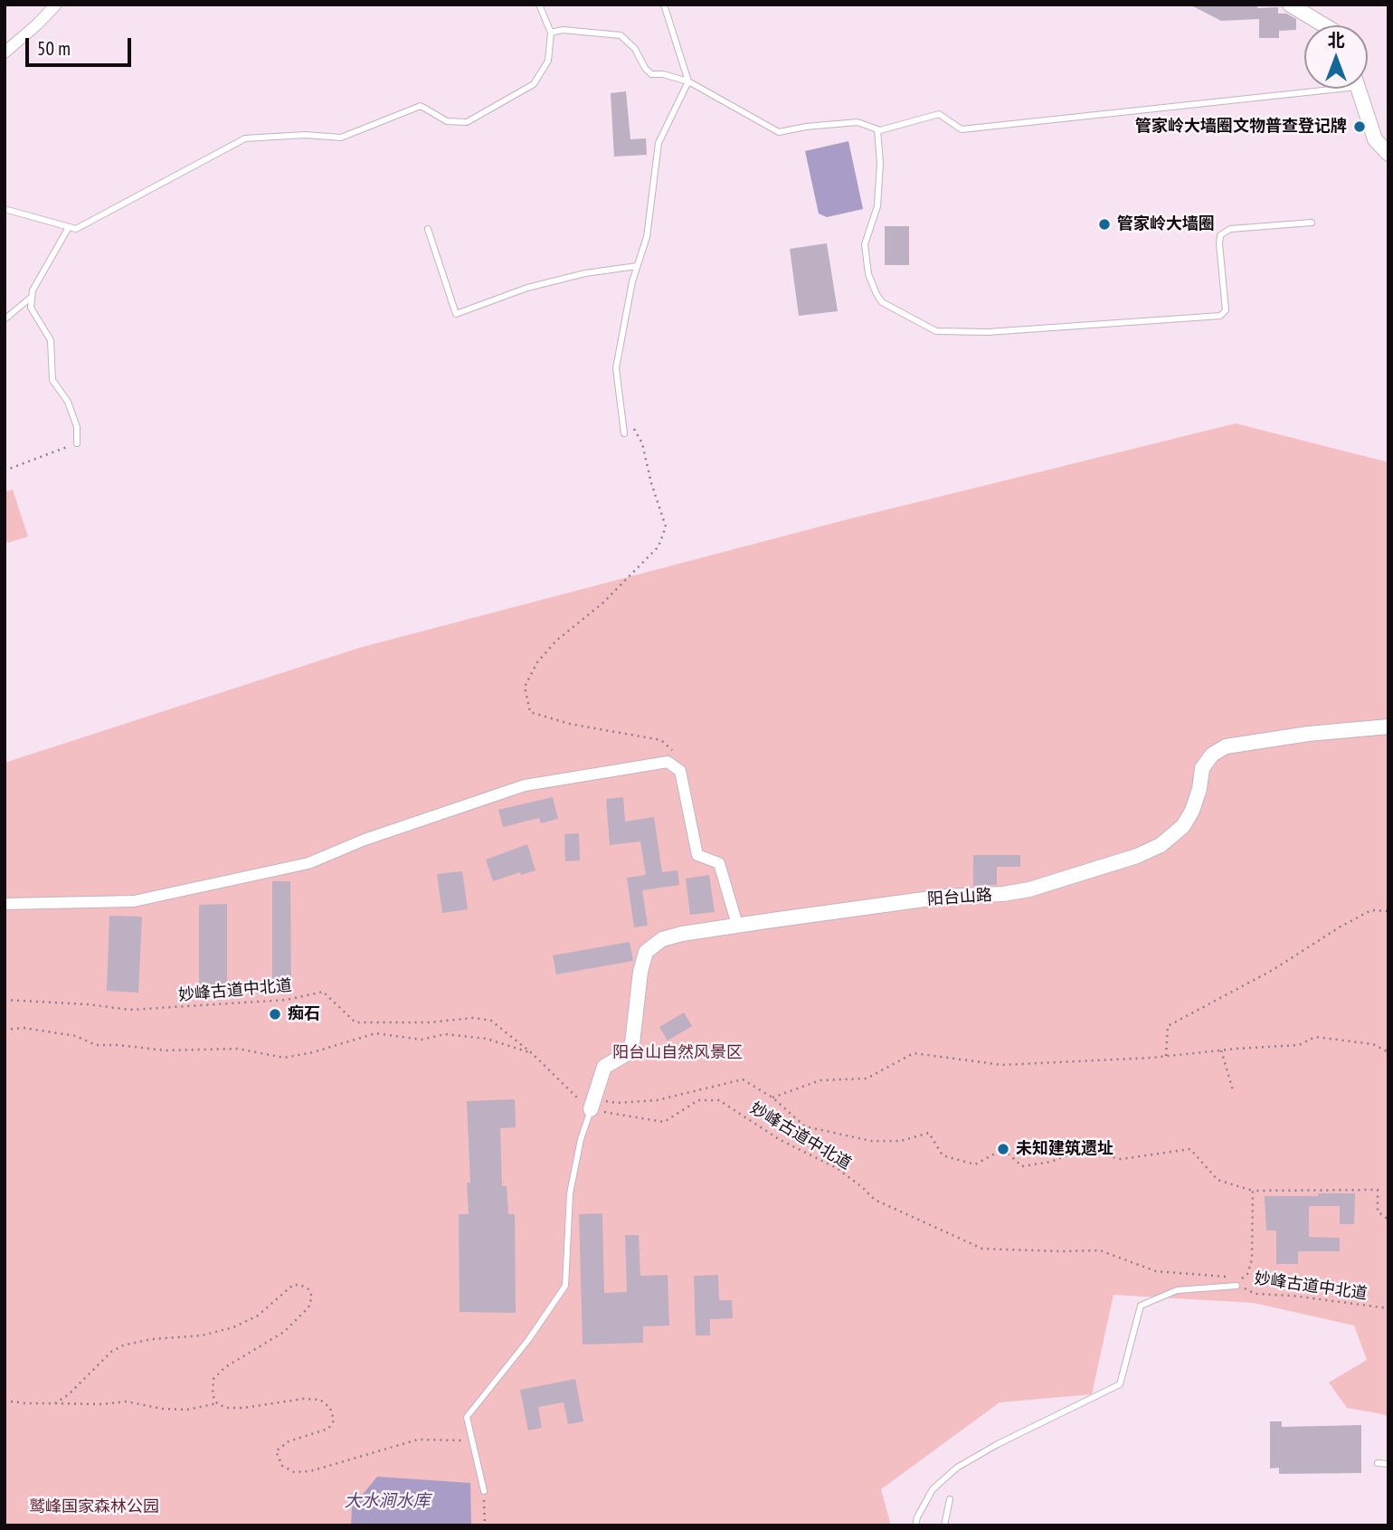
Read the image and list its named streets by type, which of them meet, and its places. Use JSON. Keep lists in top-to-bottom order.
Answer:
{
  "streets": {
    "street": ["阳台山路"],
    "path": ["妙峰古道中北道"]
  },
  "crossings": [
    ["阳台山路", "妙峰古道中北道"]
  ],
  "water": ["大水涧水库"],
  "parks": ["阳台山自然风景区", "鹫峰国家森林公园"],
  "places": [
    "管家岭大墙圈文物普查登记牌",
    "管家岭大墙圈",
    "痴石",
    "未知建筑遗址"
  ],
  "scale_bar": "50 m",
  "north": "top"
}
